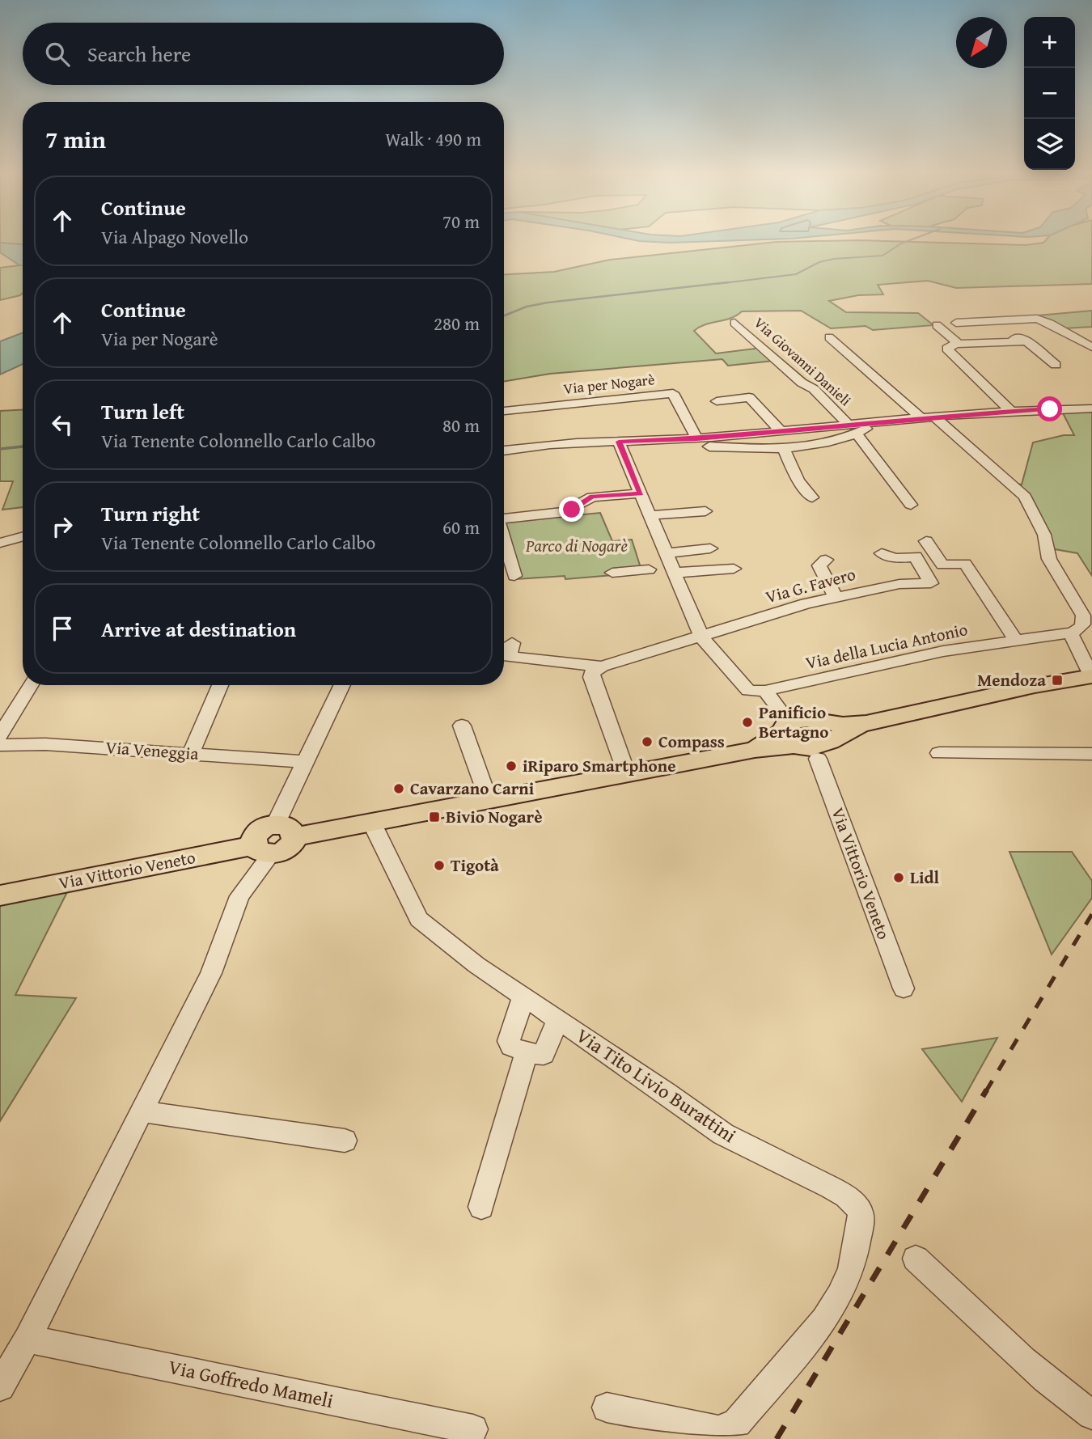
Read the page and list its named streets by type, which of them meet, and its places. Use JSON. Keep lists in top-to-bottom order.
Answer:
{
  "streets": {
    "main road": ["Via Vittorio Veneto"],
    "street": [
      "Via Giovanni Danieli",
      "Via per Nogarè",
      "Via G. Favero",
      "Via della Lucia Antonio",
      "Via Veneggia",
      "Via Tito Livio Burattini",
      "Via Goffredo Mameli"
    ]
  },
  "crossings": [
    ["Via Vittorio Veneto", "Via Tito Livio Burattini"]
  ],
  "parks": ["Parco di Nogarè"],
  "places": {
    "transit": ["Mendoza", "Bivio Nogarè"],
    "other": [
      "Panificio Bertagno",
      "Compass",
      "iRiparo Smartphone",
      "Cavarzano Carni",
      "Tigotà",
      "Lidl"
    ]
  },
  "north": "bottom left",
  "page": {
    "map_buttons": ["+", "−"],
    "search": "Search here",
    "heading": ["7 min", "Walk · 490 m"],
    "list": [
      ["Continue", "Via Alpago Novello", "70 m"],
      ["Continue", "Via per Nogarè", "280 m"],
      ["Turn left", "Via Tenente Colonnello Carlo Calbo", "80 m"],
      ["Turn right", "Via Tenente Colonnello Carlo Calbo", "60 m"],
      "Arrive at destination"
    ]
  }
}
